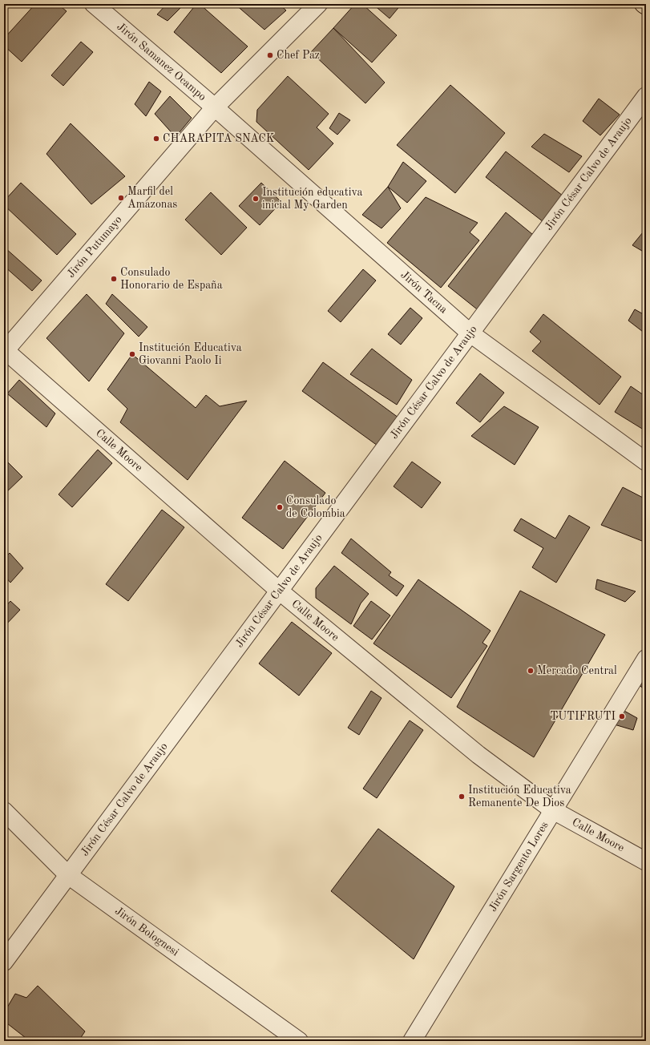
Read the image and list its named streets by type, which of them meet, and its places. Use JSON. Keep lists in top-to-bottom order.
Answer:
{
  "streets": {
    "street": [
      "Jirón Samanez Ocampo",
      "Jirón César Calvo de Araujo",
      "Jirón Putumayo",
      "Jirón Tacna",
      "Calle Moore",
      "Jirón Sargento Lores",
      "Jirón Bolognesi"
    ]
  },
  "crossings": [
    ["Jirón Samanez Ocampo", "Jirón Putumayo"],
    ["Jirón Samanez Ocampo", "Jirón Tacna"],
    ["Jirón César Calvo de Araujo", "Jirón Tacna"],
    ["Jirón César Calvo de Araujo", "Calle Moore"],
    ["Jirón César Calvo de Araujo", "Jirón Bolognesi"],
    ["Jirón Putumayo", "Jirón Tacna"],
    ["Jirón Putumayo", "Calle Moore"],
    ["Calle Moore", "Jirón Sargento Lores"]
  ],
  "places": [
    "Chef Paz",
    "CHARAPITA SNACK",
    "Marfil del Amazonas",
    "Institución educativa inicial My Garden",
    "Consulado Honorario de España",
    "Institución Educativa Giovanni Paolo Ii",
    "Consulado de Colombia",
    "Mercado Central",
    "TUTIFRUTI",
    "Institución Educativa Remanente De Dios"
  ]
}
